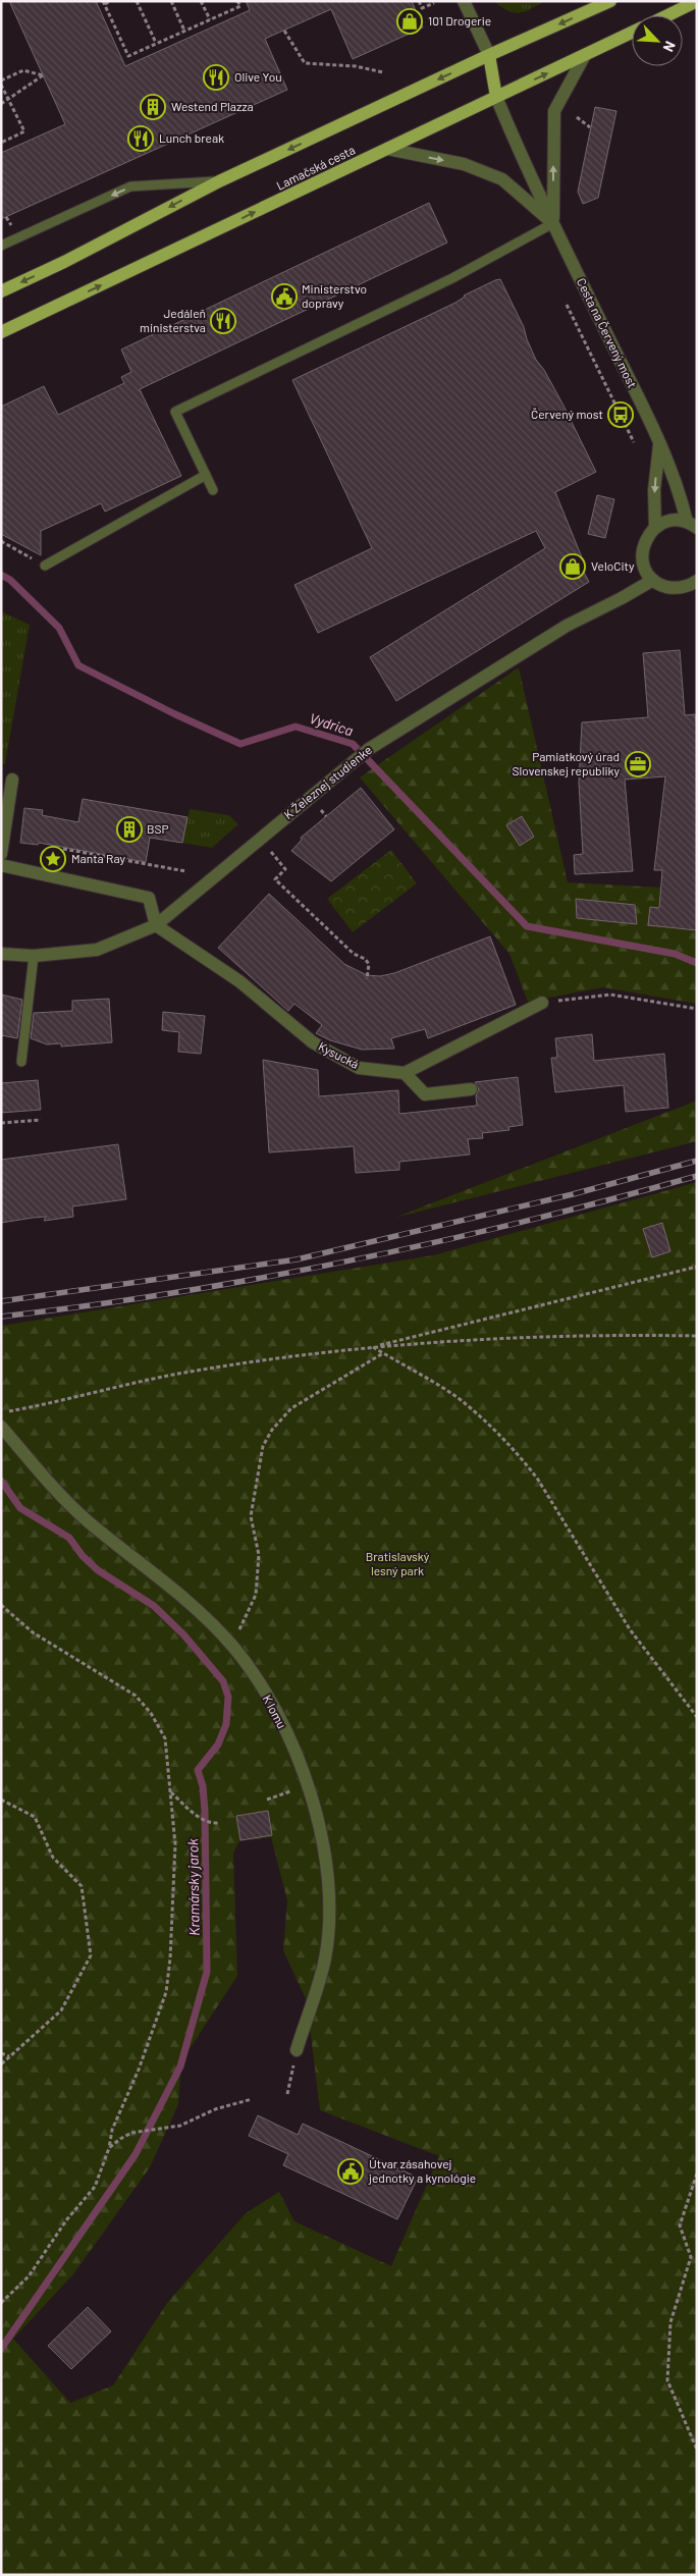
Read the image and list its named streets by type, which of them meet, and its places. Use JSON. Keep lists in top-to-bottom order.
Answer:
{
  "streets": {
    "main road": ["Lamačská cesta"],
    "street": [
      "Cesta na Červený most",
      "K Železnej studienke",
      "Kysucká",
      "K lomu"
    ]
  },
  "crossings": [
    ["Lamačská cesta", "Cesta na Červený most"],
    ["K Železnej studienke", "Kysucká"]
  ],
  "water": ["Vydrica", "Kramársky jarok"],
  "parks": ["Bratislavský lesný park"],
  "places": {
    "shop": ["101 Drogerie", "VeloCity"],
    "restaurant": ["Olive You", "Lunch break", "Jedáleň ministerstva"],
    "building": ["Westend Plazza", "BSP"],
    "public building": ["Ministerstvo dopravy", "Útvar zásahovej jednotky a kynológie"],
    "bus stop": ["Červený most"],
    "office": ["Pamiatkový úrad Slovenskej republiky"],
    "place": ["Manta Ray"]
  },
  "north": "bottom right"
}
